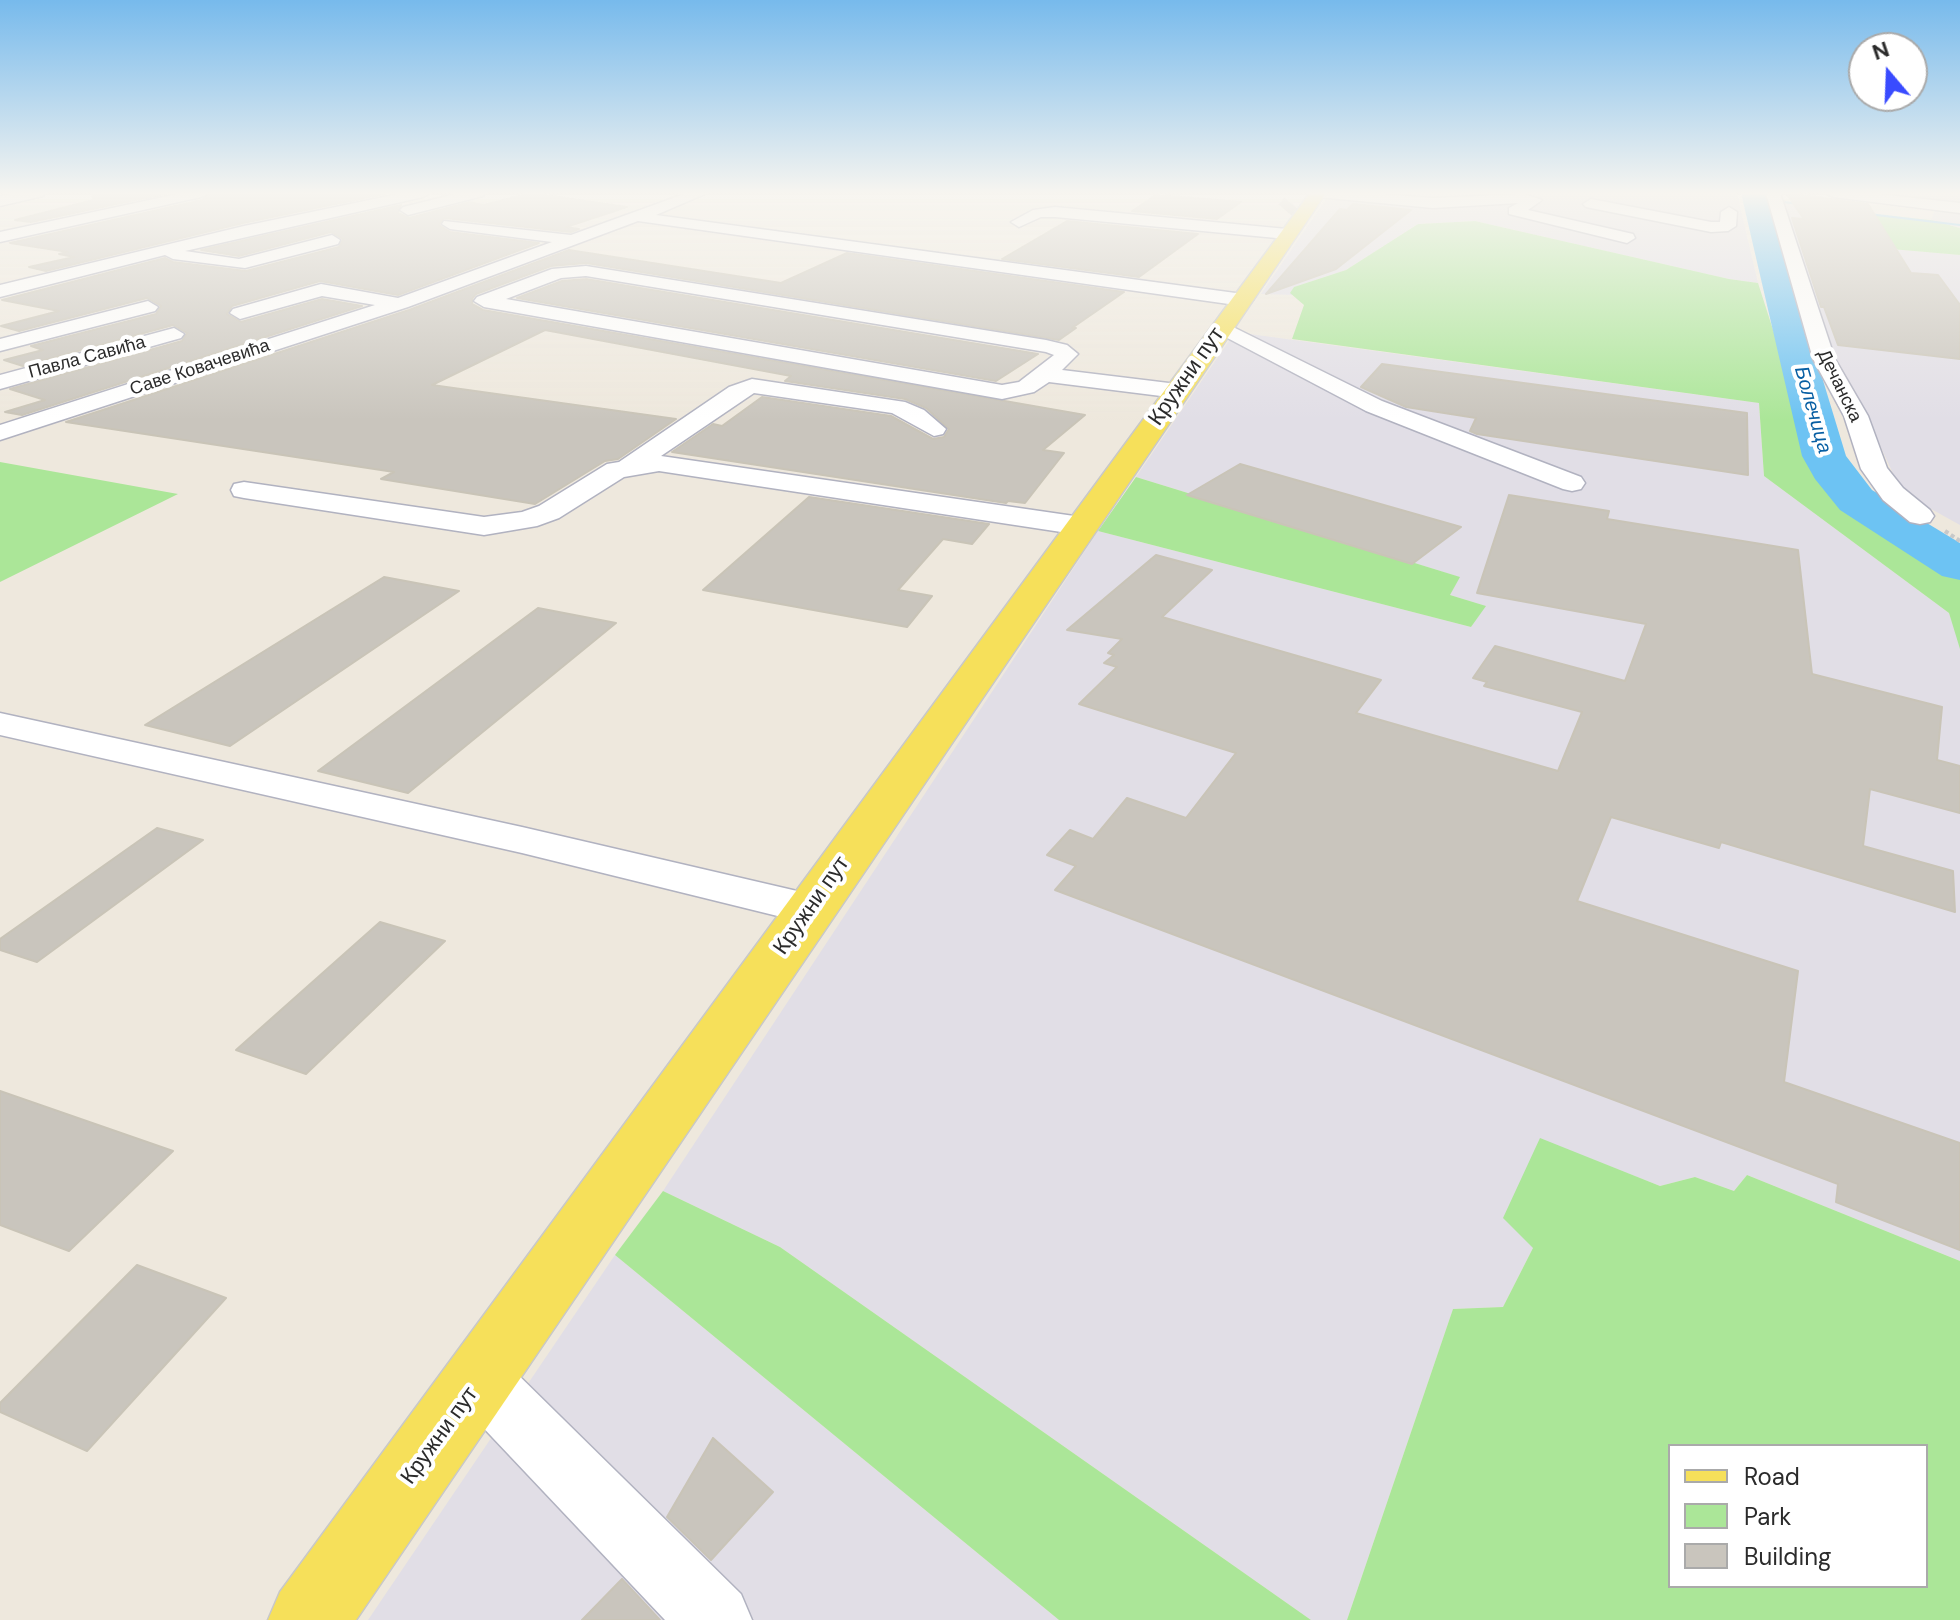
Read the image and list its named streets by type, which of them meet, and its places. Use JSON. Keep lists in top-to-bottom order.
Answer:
{
  "streets": {
    "main road": ["Кружни пут"],
    "street": ["Павла Савића", "Саве Ковачевића", "Дечанска"]
  },
  "water": ["Болечица"],
  "legend": ["Road", "Park", "Building"],
  "north": "top"
}
